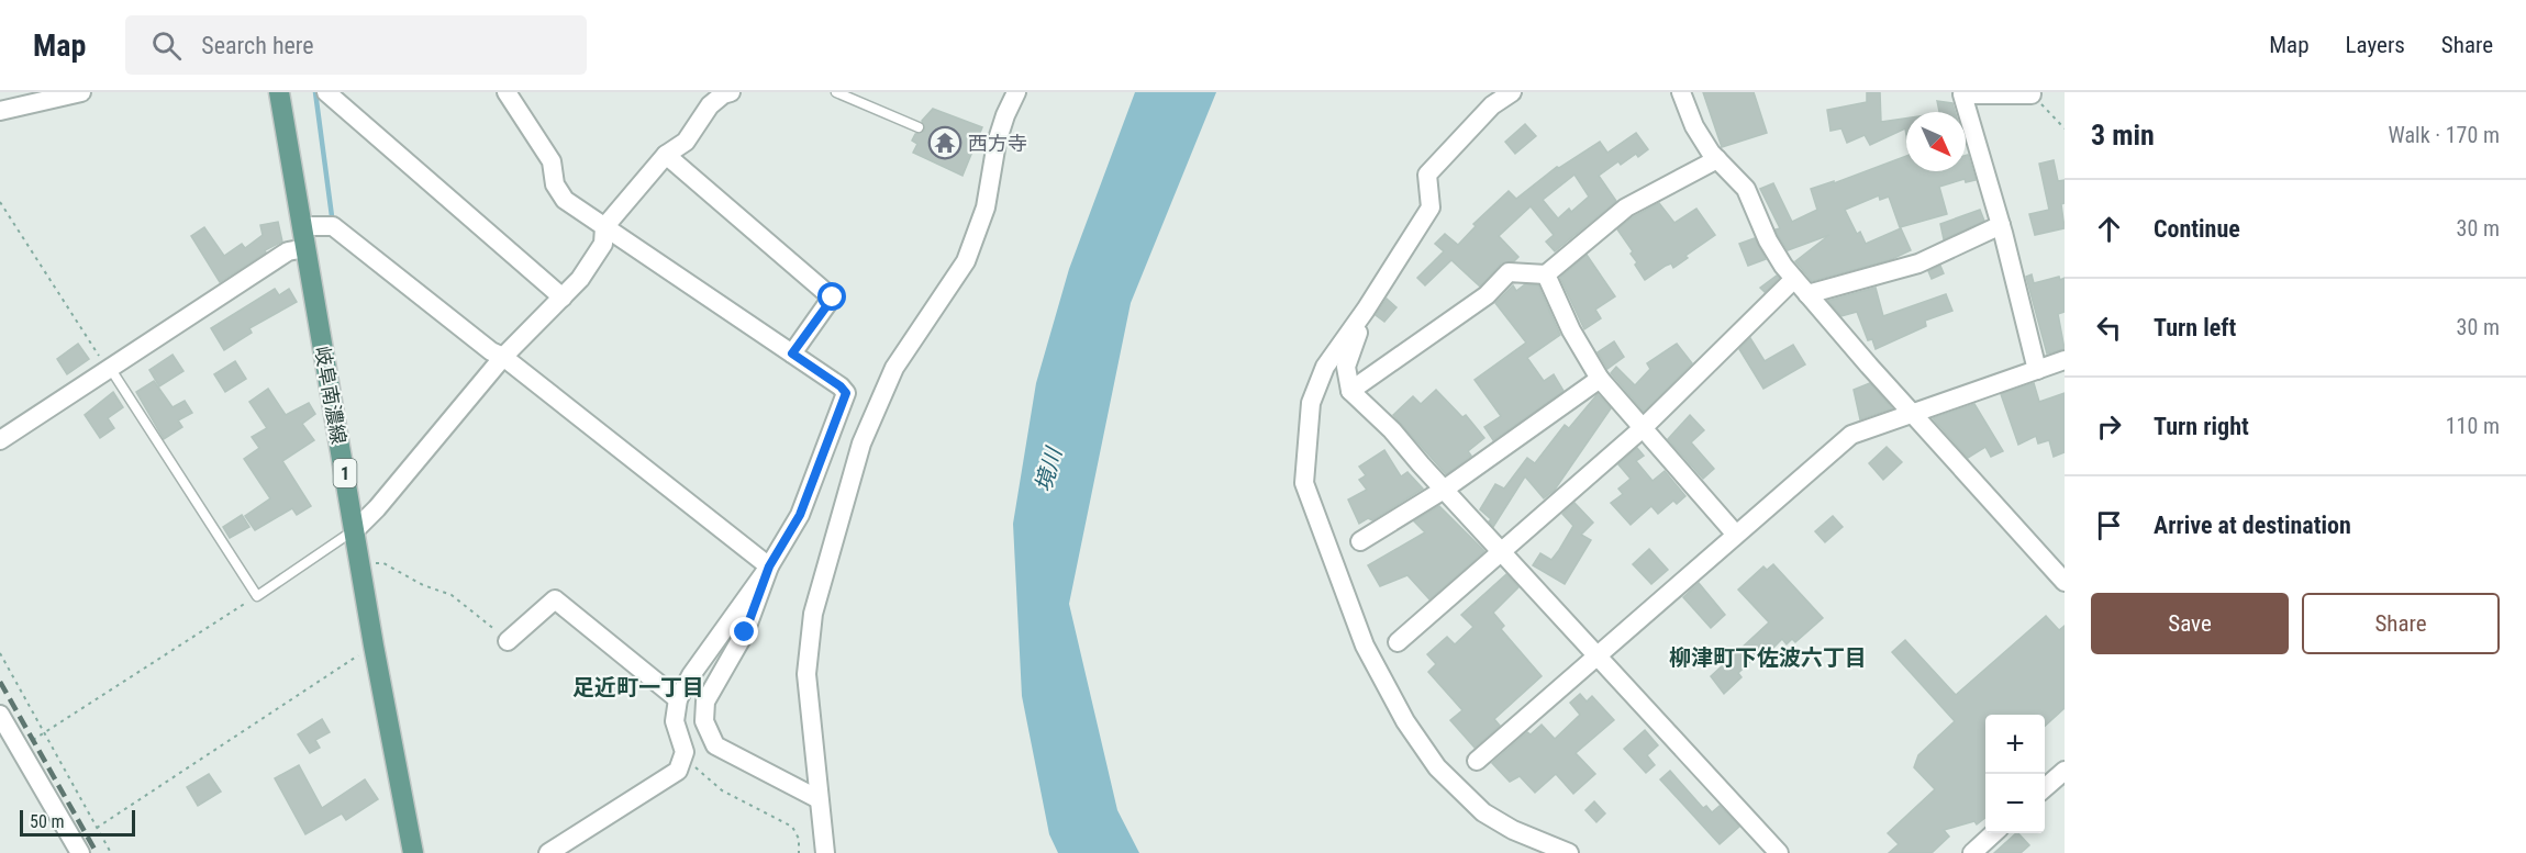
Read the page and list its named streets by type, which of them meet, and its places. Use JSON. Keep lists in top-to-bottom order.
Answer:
{
  "streets": {
    "main road": ["岐阜南濃線", "1"]
  },
  "districts": ["柳津町下佐波六丁目", "足近町一丁目"],
  "water": ["境川"],
  "places": {
    "temple": ["西方寺"]
  },
  "scale_bar": "50 m",
  "north": "bottom right",
  "page": {
    "header": "Map",
    "search": "Search here",
    "nav": ["Map", "Layers", "Share"],
    "heading": ["3 min", "Walk · 170 m"],
    "list": [
      ["Continue", "30 m"],
      ["Turn left", "30 m"],
      ["Turn right", "110 m"],
      "Arrive at destination"
    ],
    "buttons": ["Save", "Share"],
    "map_buttons": ["+", "−"],
    "scale": "50 m"
  }
}
